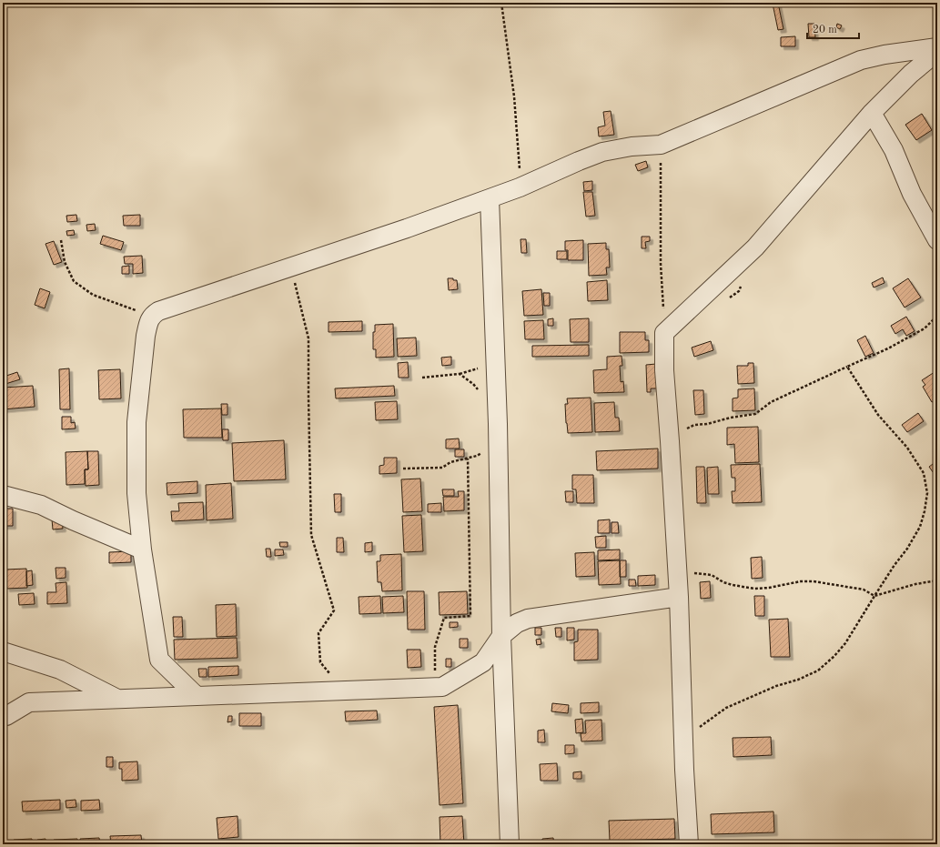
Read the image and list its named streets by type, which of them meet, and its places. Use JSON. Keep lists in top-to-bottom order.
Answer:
{
  "scale_bar": "20 m"
}
